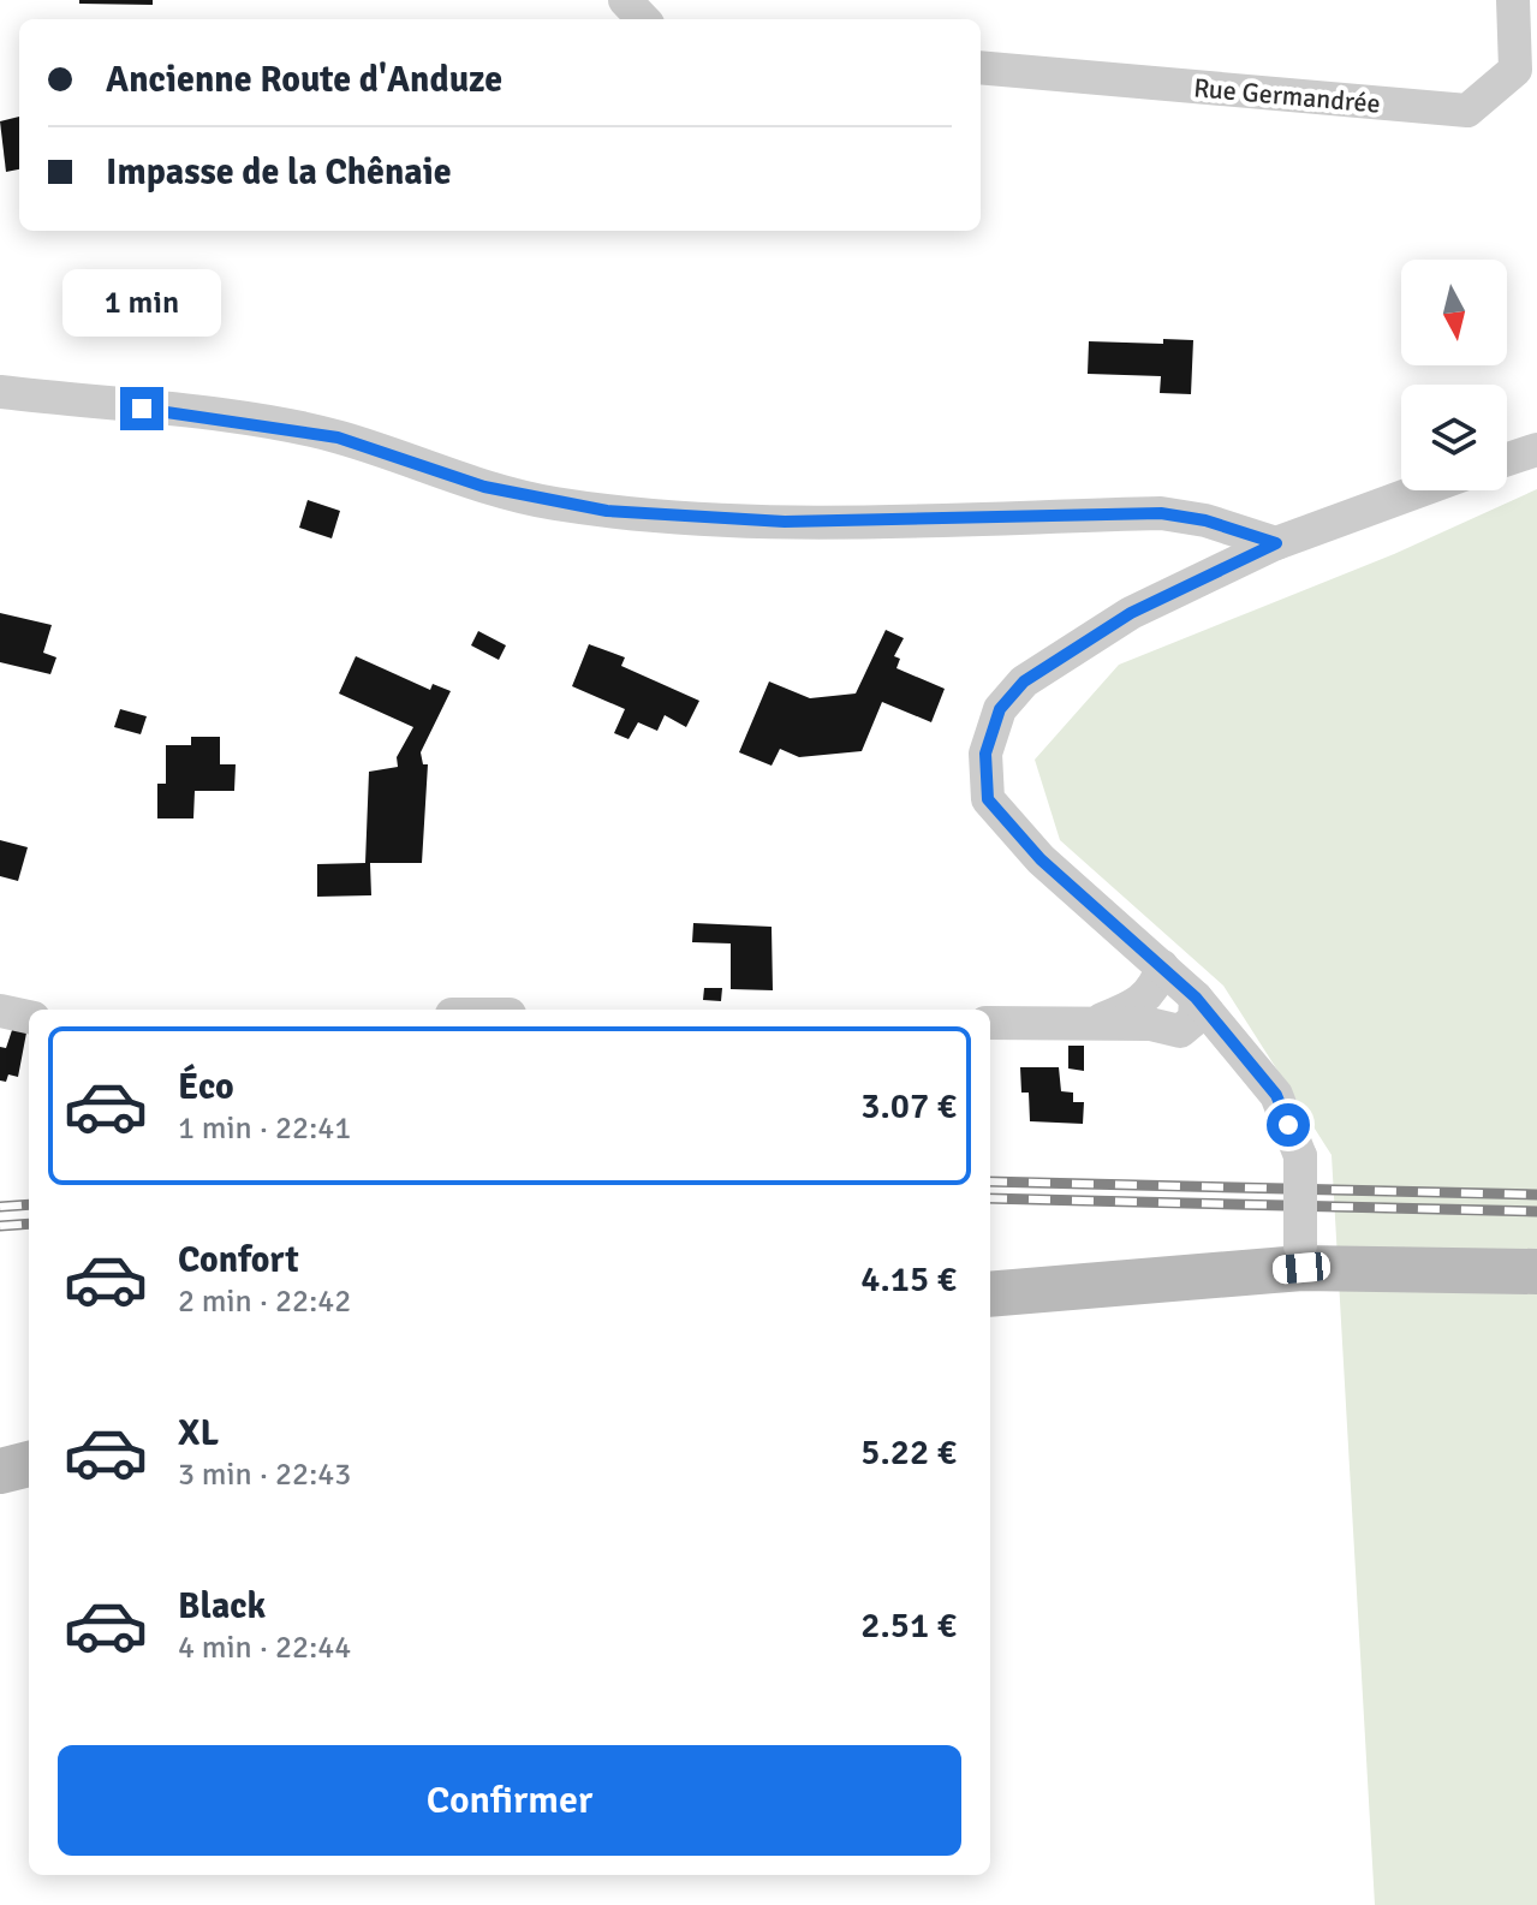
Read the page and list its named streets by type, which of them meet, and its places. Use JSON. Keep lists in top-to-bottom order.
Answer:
{
  "streets": {
    "street": ["Rue Germandrée"]
  },
  "north": "bottom",
  "page": {
    "banner": ["Ancienne Route d'Anduze", "Impasse de la Chênaie"],
    "bubble": "1 min",
    "list": [
      {
        "name": "Éco",
        "note": "1 min · 22:41",
        "value": "3.07 €"
      },
      {
        "name": "Confort",
        "note": "2 min · 22:42",
        "value": "4.15 €"
      },
      {
        "name": "XL",
        "note": "3 min · 22:43",
        "value": "5.22 €"
      },
      {
        "name": "Black",
        "note": "4 min · 22:44",
        "value": "2.51 €"
      }
    ],
    "buttons": "Confirmer"
  }
}
